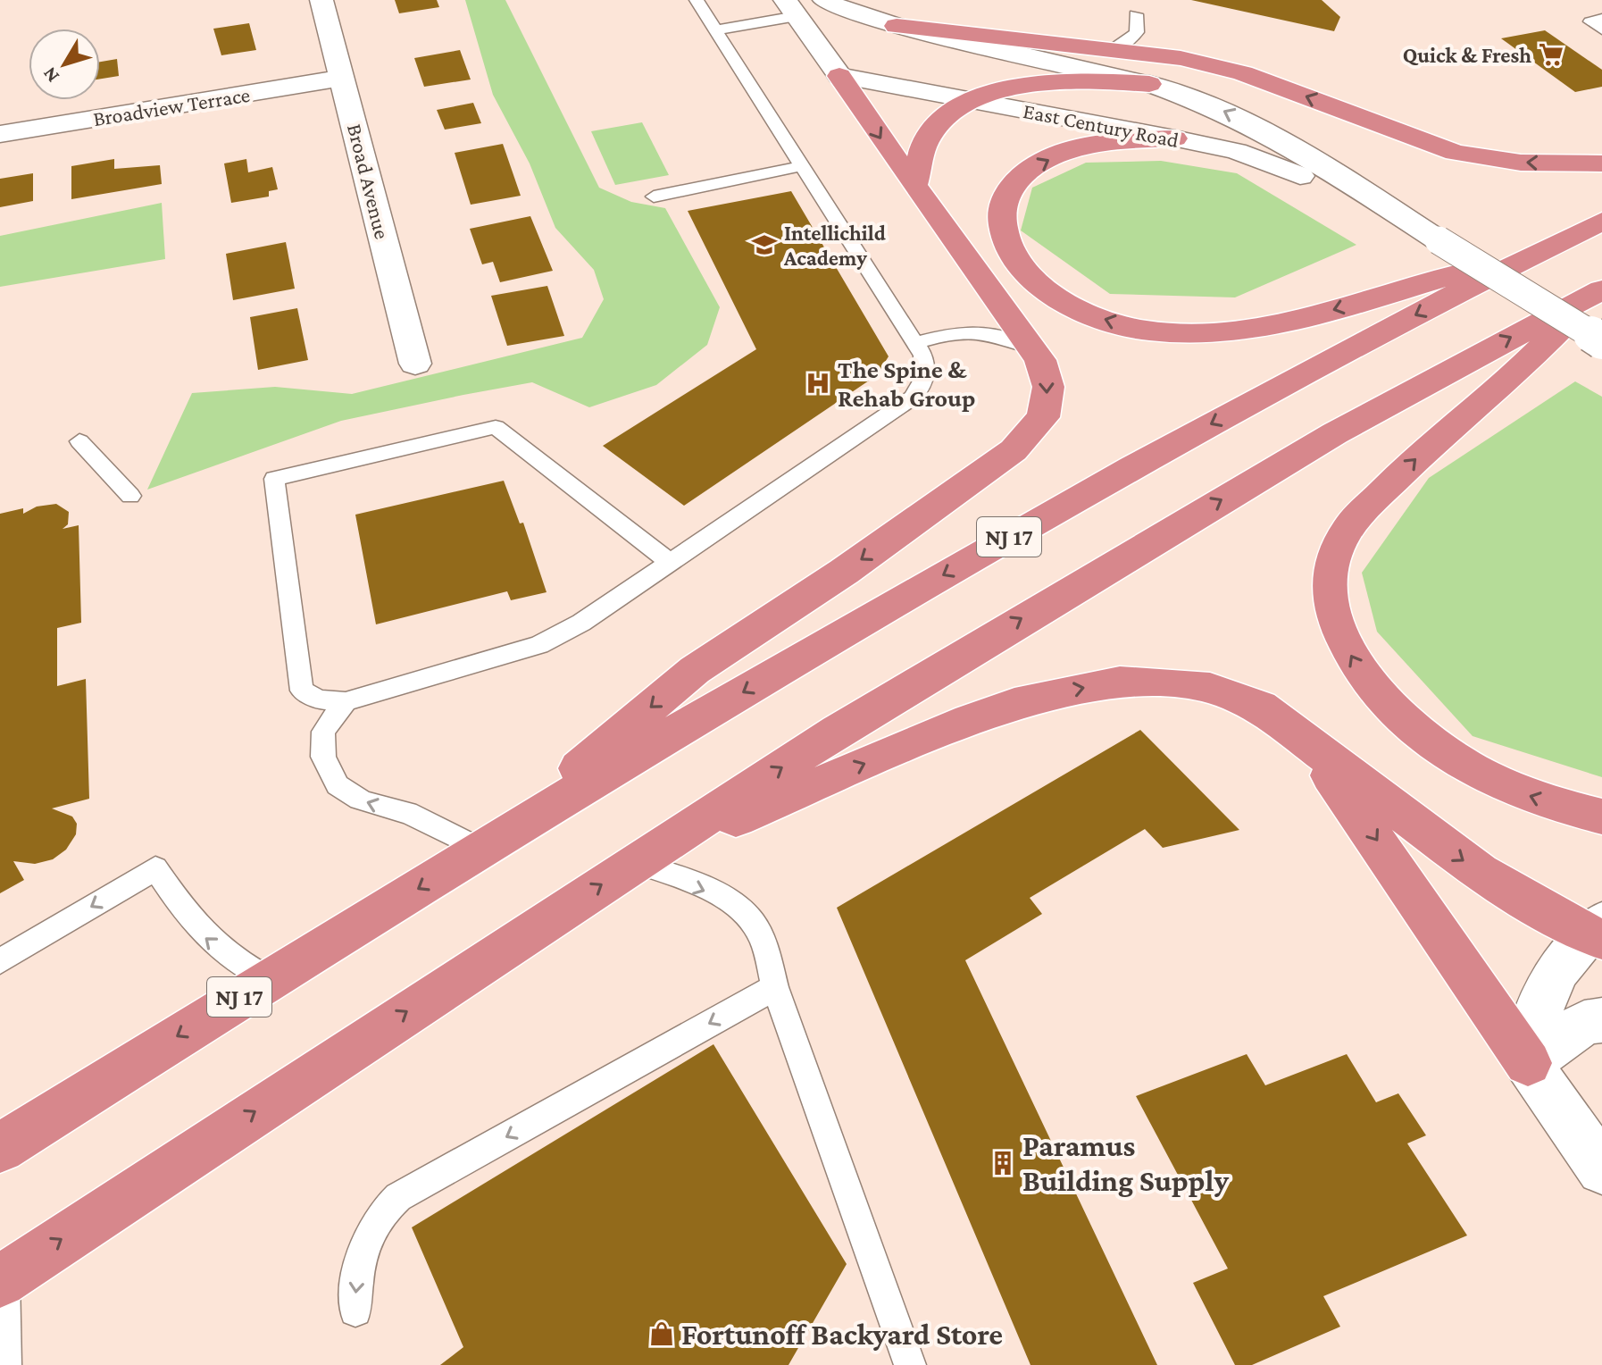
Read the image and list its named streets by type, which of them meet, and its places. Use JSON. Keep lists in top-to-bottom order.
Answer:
{
  "streets": {
    "highway": ["NJ 17"],
    "street": ["Broadview Terrace", "East Century Road", "Broad Avenue"]
  },
  "crossings": [
    ["Broadview Terrace", "Broad Avenue"]
  ],
  "places": {
    "supermarket": ["Quick & Fresh"],
    "school or university": ["Intellichild Academy"],
    "hospital": ["The Spine & Rehab Group"],
    "building": ["Paramus Building Supply"],
    "shop": ["Fortunoff Backyard Store"]
  },
  "north": "bottom left"
}
